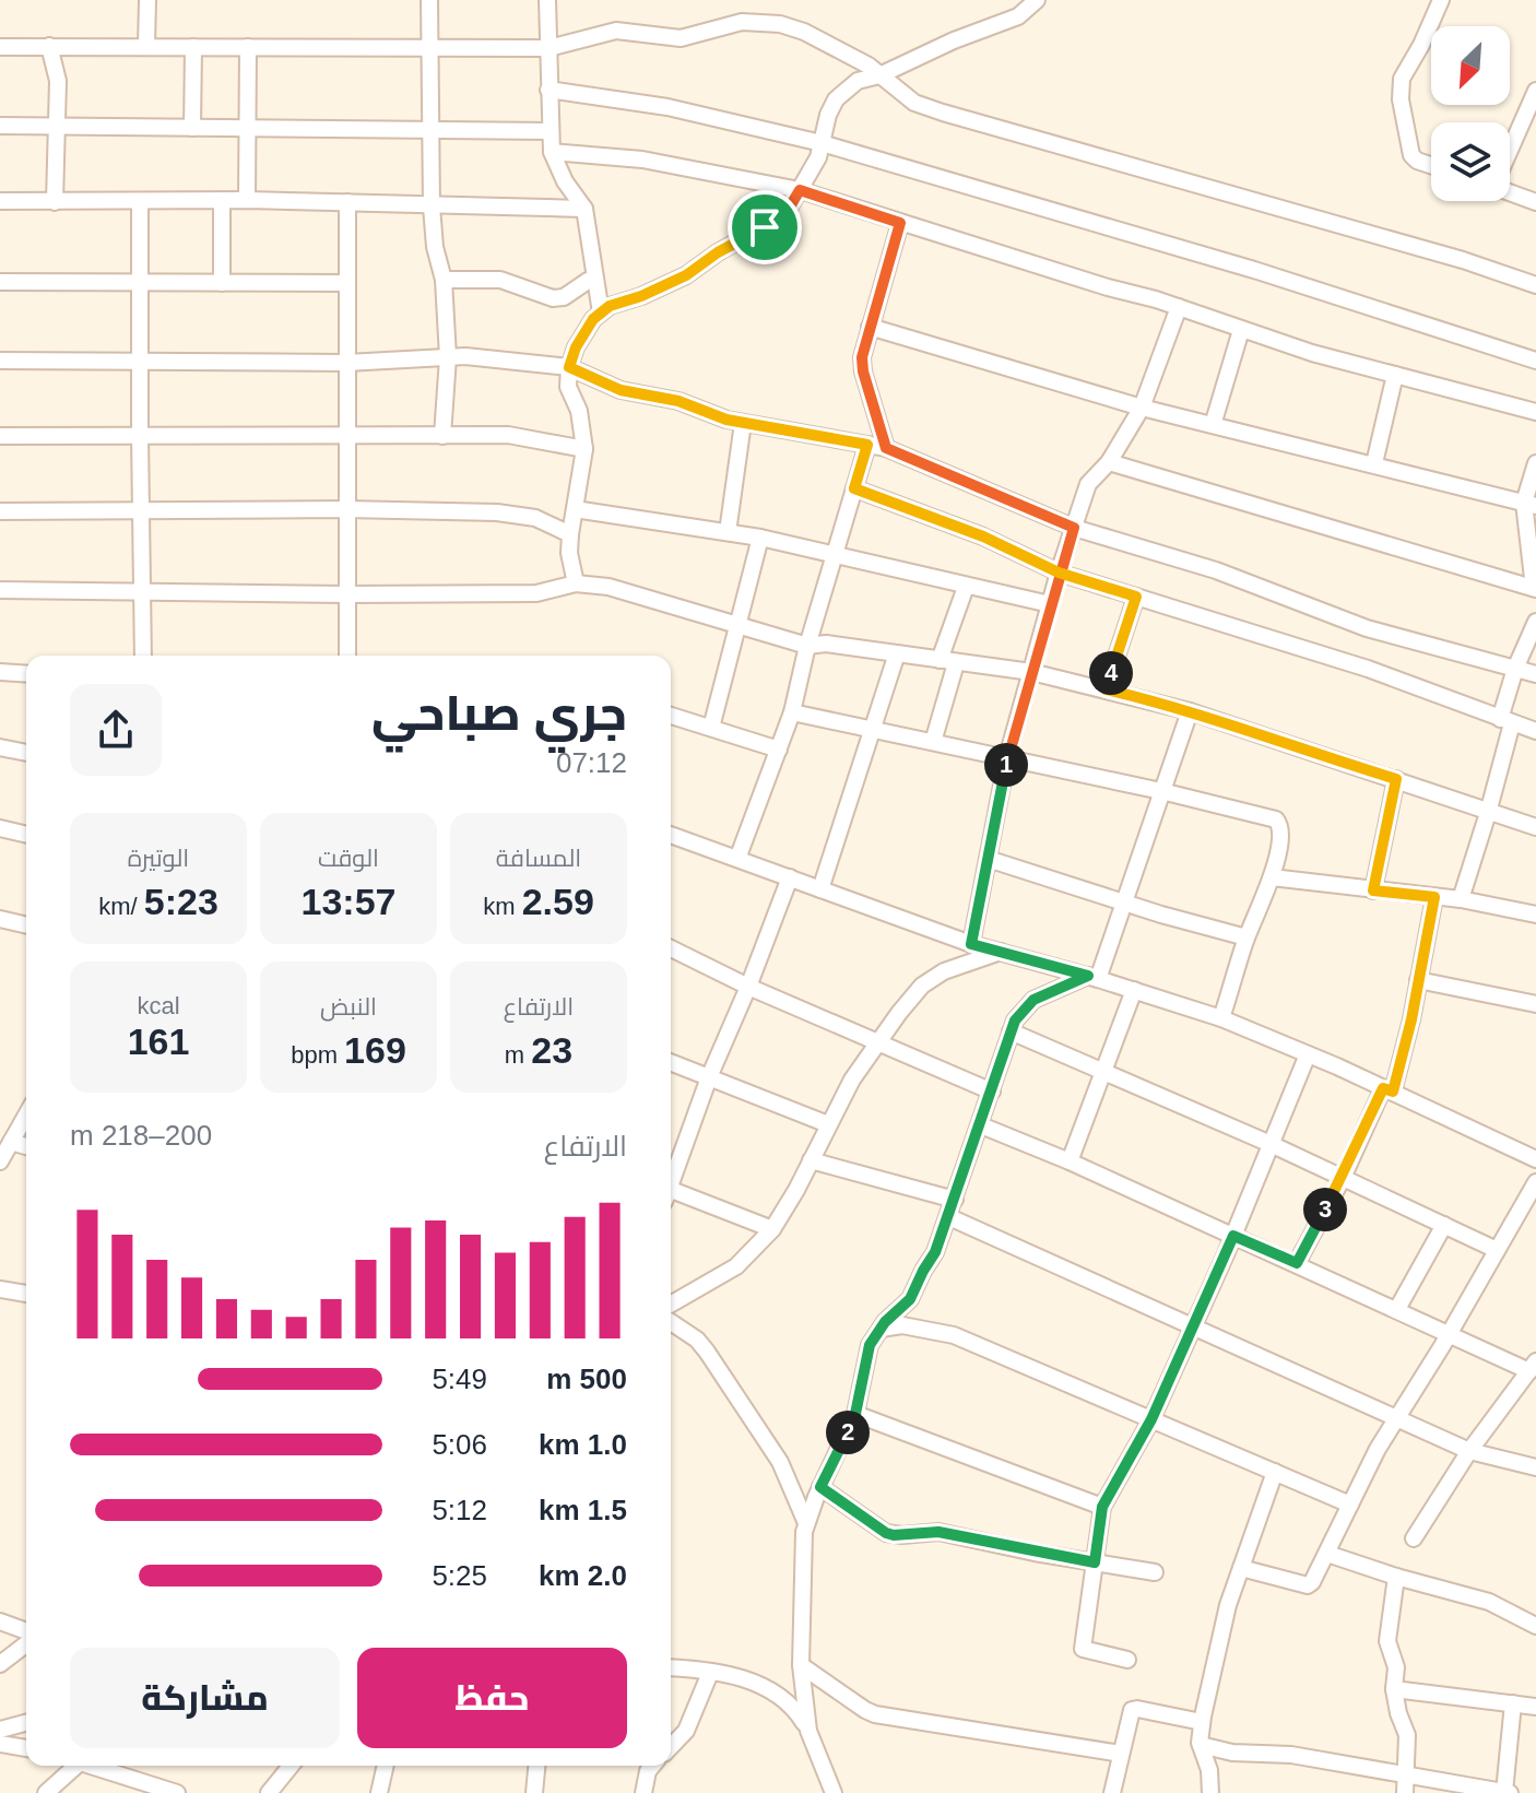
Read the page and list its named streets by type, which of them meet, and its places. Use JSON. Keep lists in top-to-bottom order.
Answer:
{
  "north": "bottom left",
  "page": {
    "pins": [
      "4",
      "1",
      "3",
      "2"
    ],
    "heading": ["جري صباحي", "07:12"],
    "stats": [
      ["المسافة", "2.59 km"],
      ["الوقت", "13:57"],
      ["الوتيرة", "5:23 /km"],
      ["الارتفاع", "23 m"],
      ["النبض", "169 bpm"],
      ["kcal", "161"]
    ],
    "chart": ["الارتفاع", "200–218 m"],
    "list": [
      {
        "name": "500 m",
        "note": "5:49"
      },
      {
        "name": "1.0 km",
        "note": "5:06"
      },
      {
        "name": "1.5 km",
        "note": "5:12"
      },
      {
        "name": "2.0 km",
        "note": "5:25"
      }
    ],
    "buttons": ["حفظ", "مشاركة"]
  }
}
